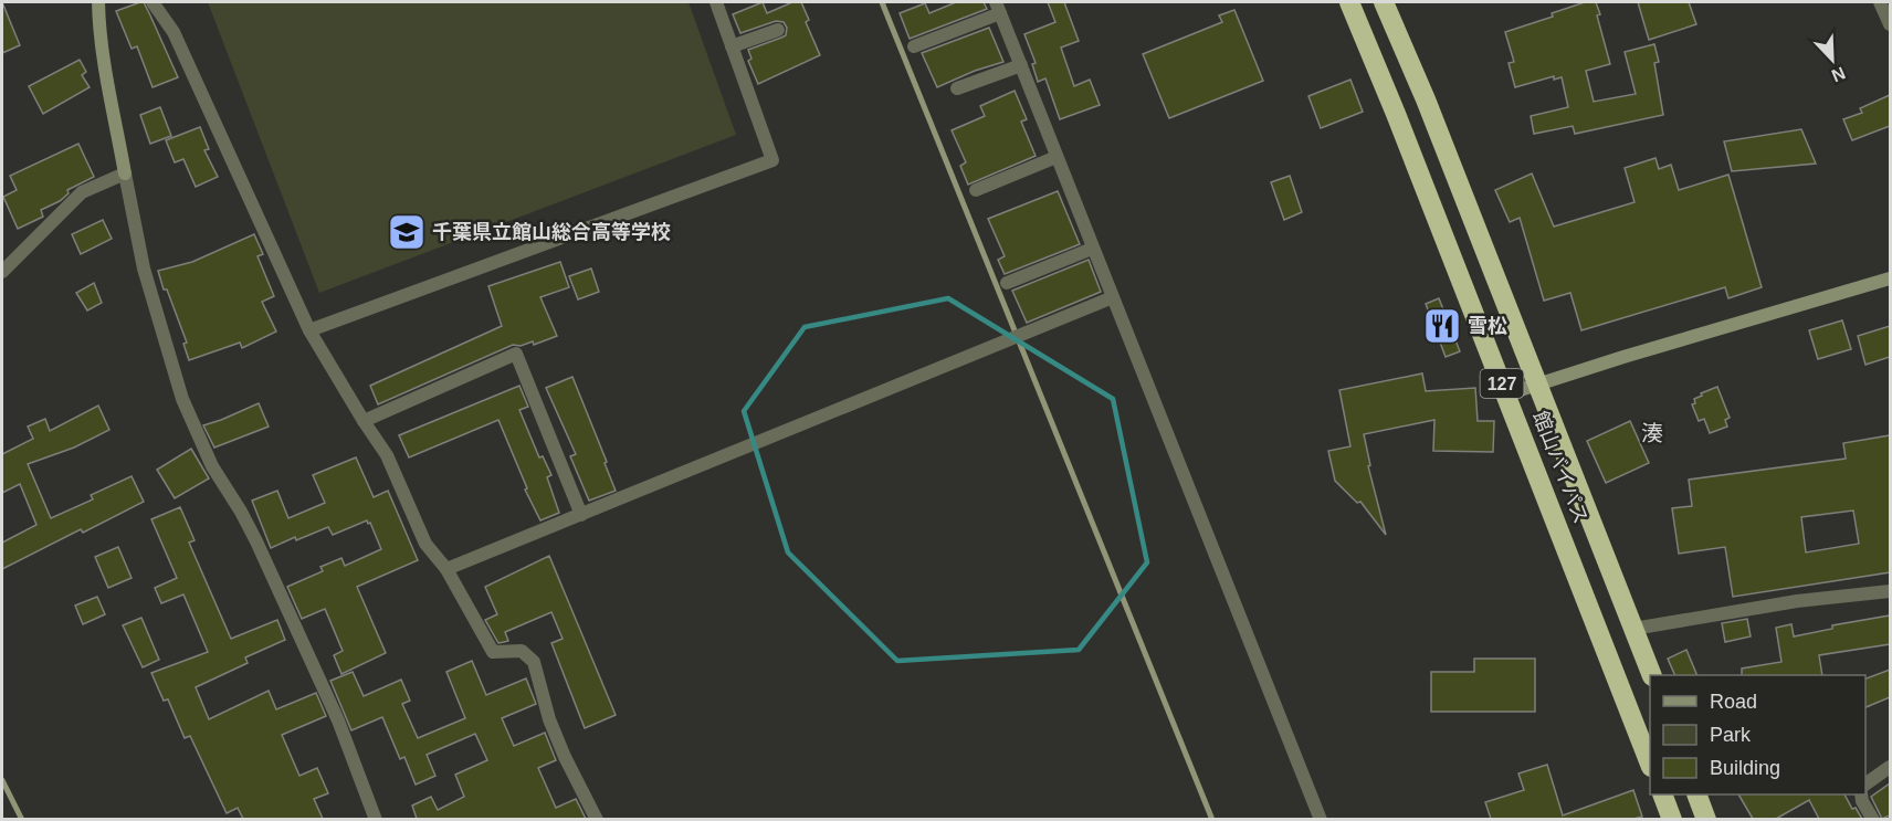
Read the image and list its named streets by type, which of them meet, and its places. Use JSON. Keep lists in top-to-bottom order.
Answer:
{
  "streets": {
    "highway": ["127", "館山バイパス"]
  },
  "districts": ["湊"],
  "places": {
    "school or university": ["千葉県立館山総合高等学校"],
    "restaurant": ["雪松"]
  },
  "legend": ["Road", "Park", "Building"],
  "north": "bottom right"
}
